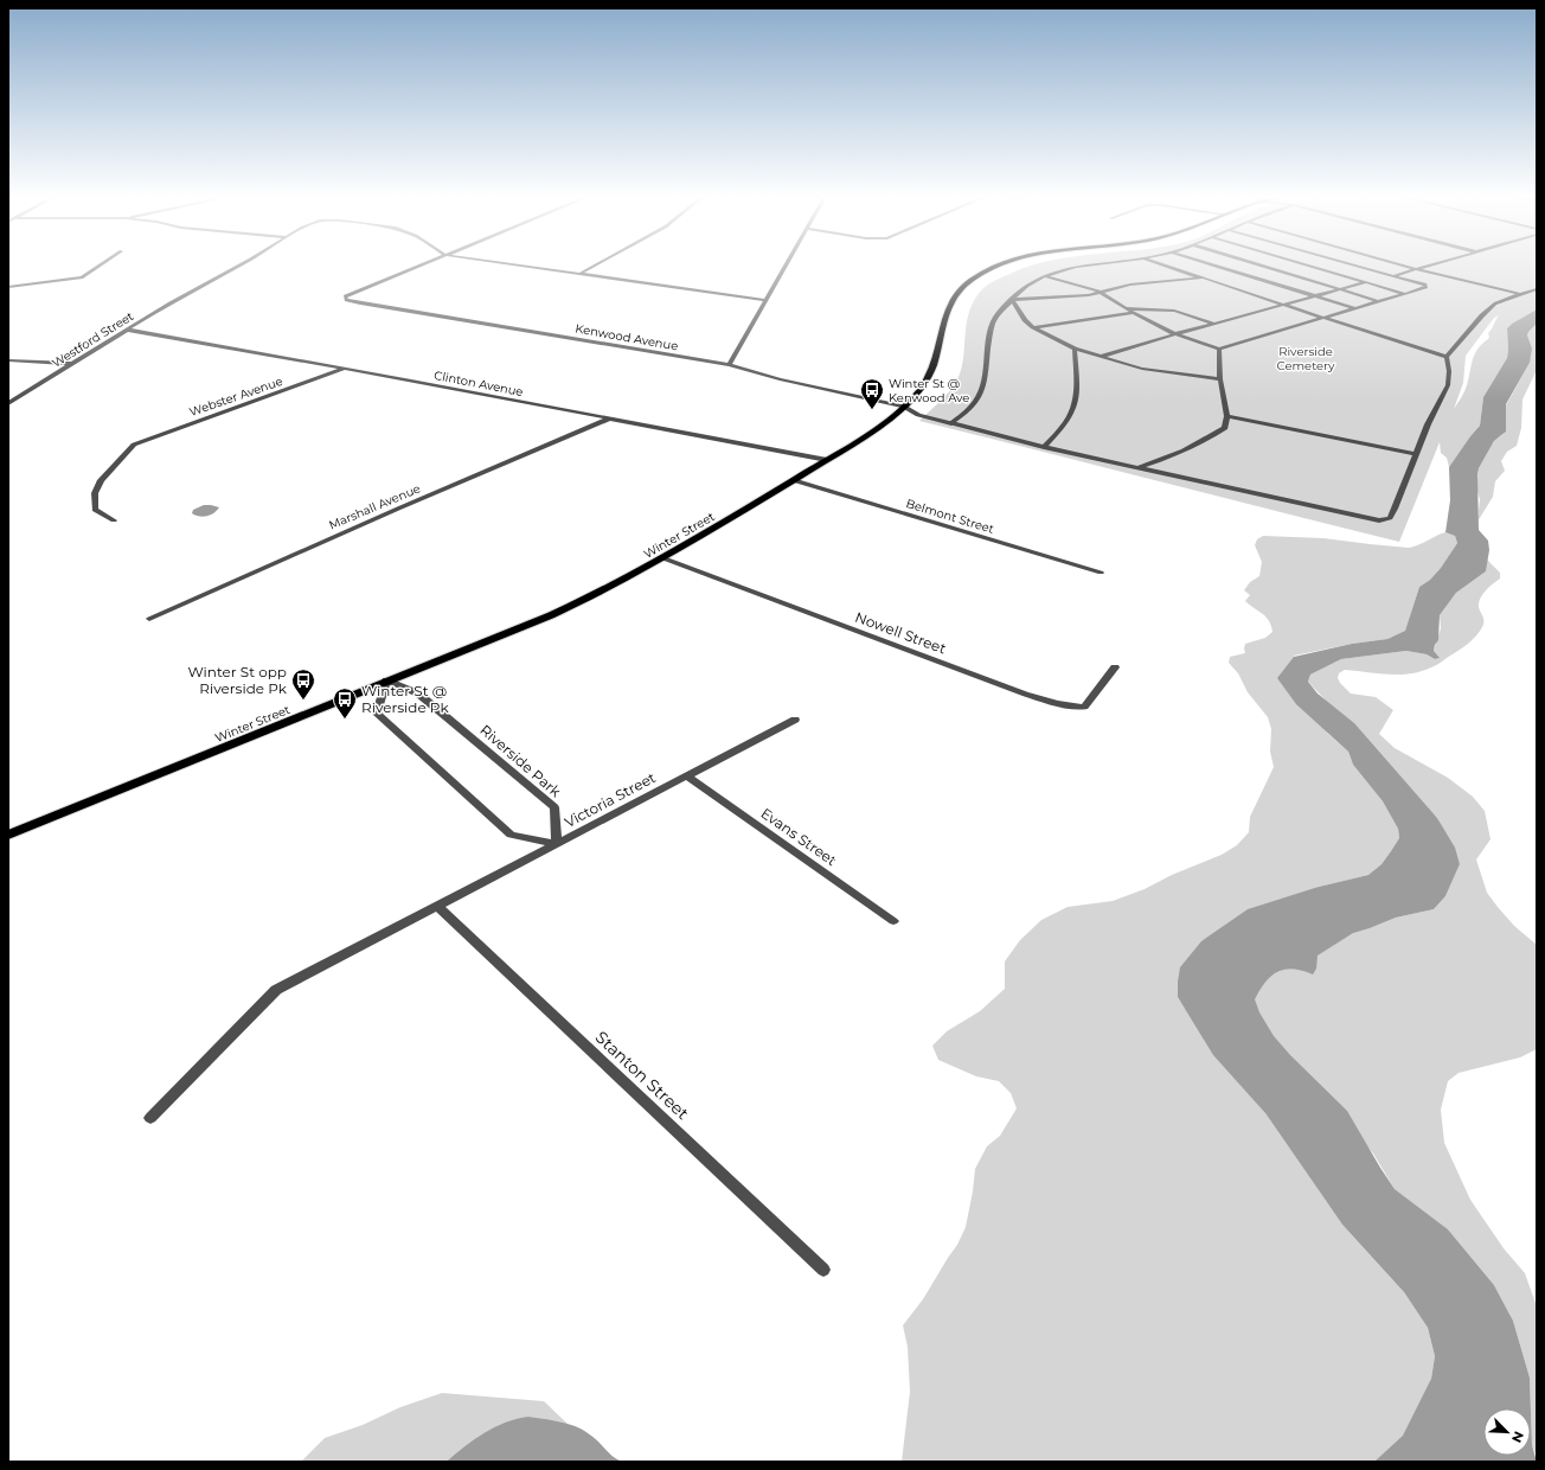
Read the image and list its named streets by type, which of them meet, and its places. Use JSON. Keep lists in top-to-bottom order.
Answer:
{
  "streets": {
    "main road": ["Winter Street"],
    "street": [
      "Kenwood Avenue",
      "Westford Street",
      "Clinton Avenue",
      "Webster Avenue",
      "Marshall Avenue",
      "Belmont Street",
      "Nowell Street",
      "Riverside Park",
      "Victoria Street",
      "Evans Street",
      "Stanton Street"
    ]
  },
  "crossings": [
    ["Kenwood Avenue", "Winter Street"],
    ["Westford Street", "Clinton Avenue"],
    ["Clinton Avenue", "Webster Avenue"],
    ["Clinton Avenue", "Marshall Avenue"],
    ["Clinton Avenue", "Winter Street"],
    ["Belmont Street", "Winter Street"],
    ["Winter Street", "Nowell Street"],
    ["Winter Street", "Riverside Park"],
    ["Riverside Park", "Victoria Street"],
    ["Victoria Street", "Evans Street"],
    ["Victoria Street", "Stanton Street"]
  ],
  "parks": ["Riverside Cemetery"],
  "places": {
    "bus stop": ["Winter St @ Kenwood Ave", "Winter St opp Riverside Pk", "Winter St @ Riverside Pk"]
  },
  "north": "bottom right"
}
